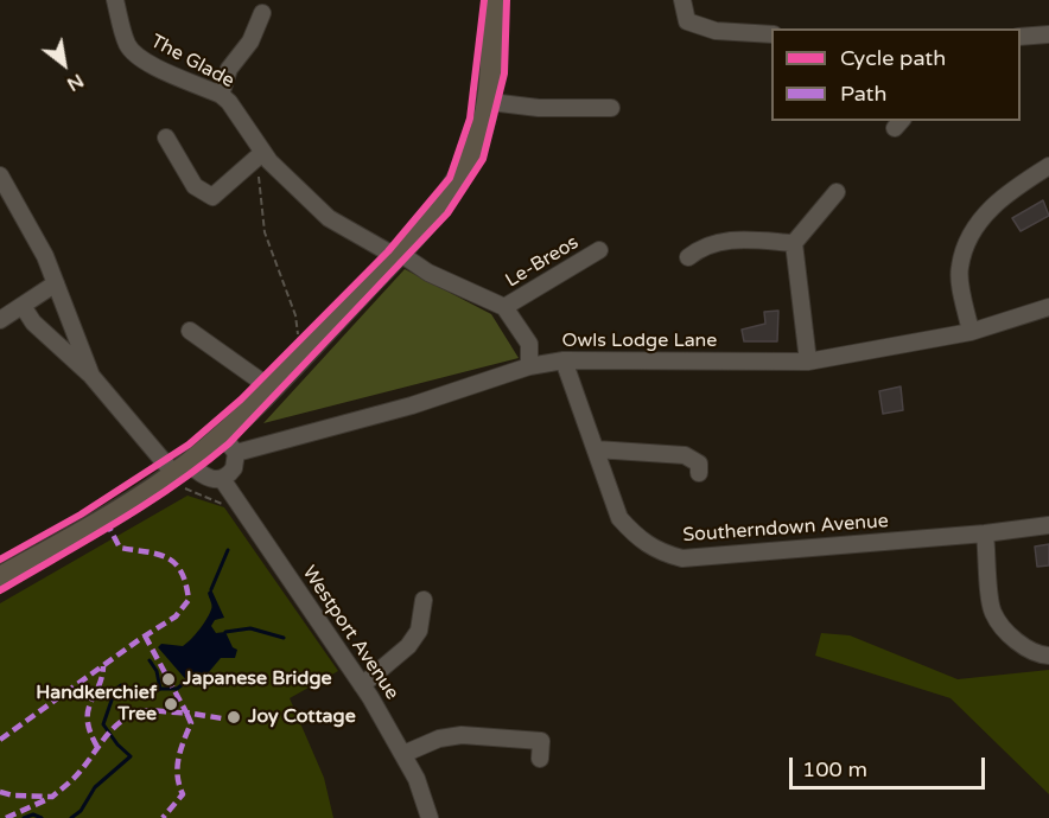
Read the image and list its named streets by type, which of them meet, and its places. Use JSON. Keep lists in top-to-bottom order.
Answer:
{
  "streets": {
    "street": [
      "The Glade",
      "Le-Breos",
      "Owls Lodge Lane",
      "Southerndown Avenue",
      "Westport Avenue"
    ]
  },
  "crossings": [
    ["The Glade", "Le-Breos"],
    ["Owls Lodge Lane", "Southerndown Avenue"]
  ],
  "places": ["Japanese Bridge", "Handkerchief Tree", "Joy Cottage"],
  "legend": ["Cycle path", "Path"],
  "scale_bar": "100 m",
  "north": "bottom right"
}
